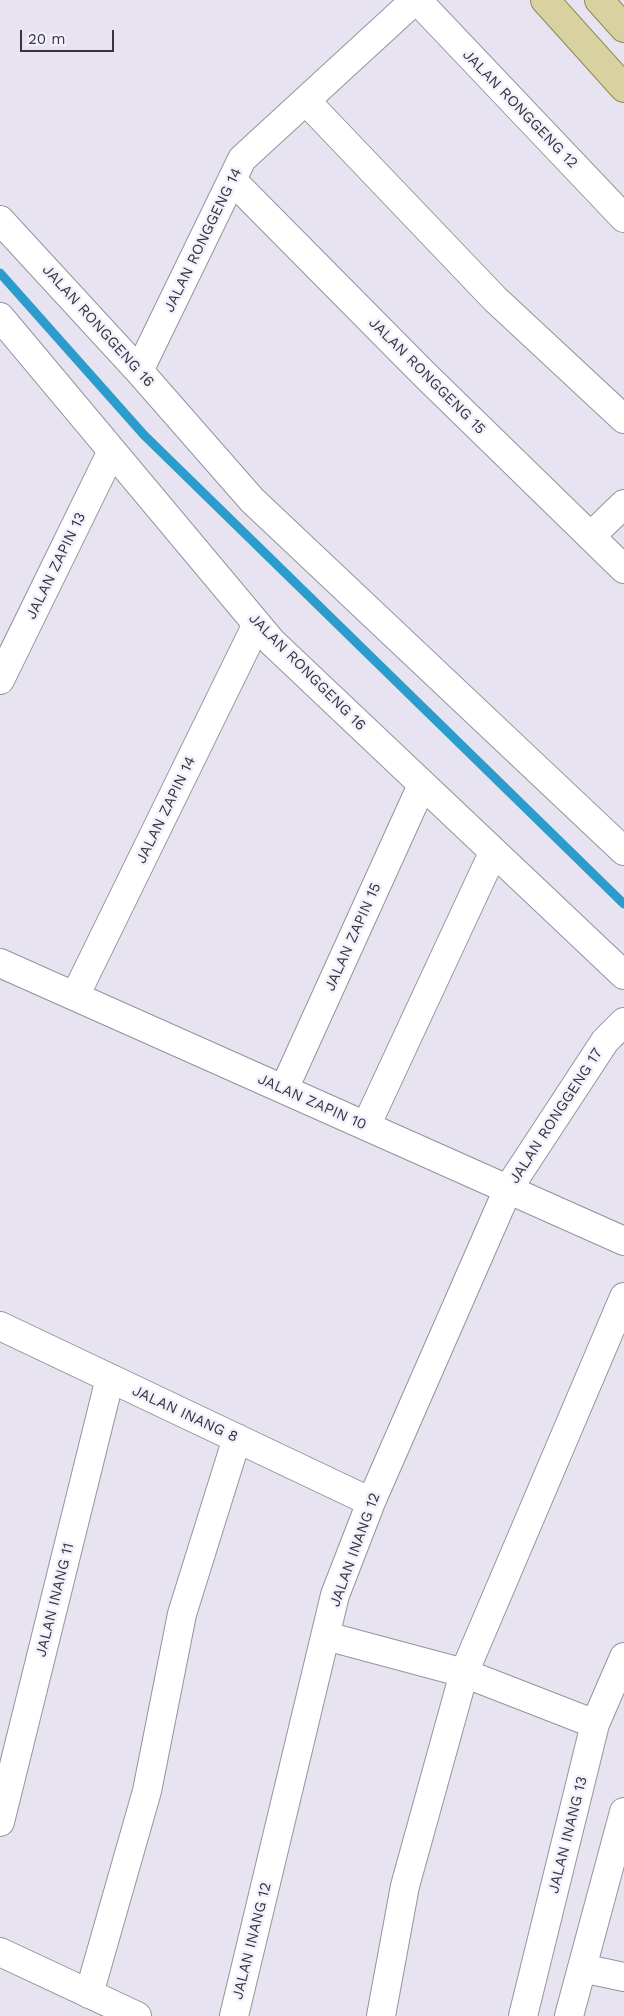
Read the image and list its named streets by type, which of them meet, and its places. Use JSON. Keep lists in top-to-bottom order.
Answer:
{
  "streets": {
    "street": [
      "JALAN RONGGENG 12",
      "JALAN RONGGENG 14",
      "JALAN RONGGENG 16",
      "JALAN RONGGENG 15",
      "JALAN ZAPIN 13",
      "JALAN ZAPIN 14",
      "JALAN ZAPIN 15",
      "JALAN ZAPIN 10",
      "JALAN RONGGENG 17",
      "JALAN INANG 8",
      "JALAN INANG 12",
      "JALAN INANG 11",
      "JALAN INANG 13"
    ]
  },
  "crossings": [
    ["JALAN RONGGENG 12", "JALAN RONGGENG 14"],
    ["JALAN RONGGENG 14", "JALAN RONGGENG 16"],
    ["JALAN RONGGENG 14", "JALAN RONGGENG 15"],
    ["JALAN RONGGENG 16", "JALAN ZAPIN 13"],
    ["JALAN RONGGENG 16", "JALAN ZAPIN 14"],
    ["JALAN RONGGENG 16", "JALAN ZAPIN 15"],
    ["JALAN ZAPIN 14", "JALAN ZAPIN 10"],
    ["JALAN ZAPIN 15", "JALAN ZAPIN 10"],
    ["JALAN ZAPIN 10", "JALAN RONGGENG 17"],
    ["JALAN ZAPIN 10", "JALAN INANG 12"],
    ["JALAN RONGGENG 17", "JALAN INANG 12"],
    ["JALAN INANG 8", "JALAN INANG 12"],
    ["JALAN INANG 8", "JALAN INANG 11"]
  ],
  "scale_bar": "20 m"
}
